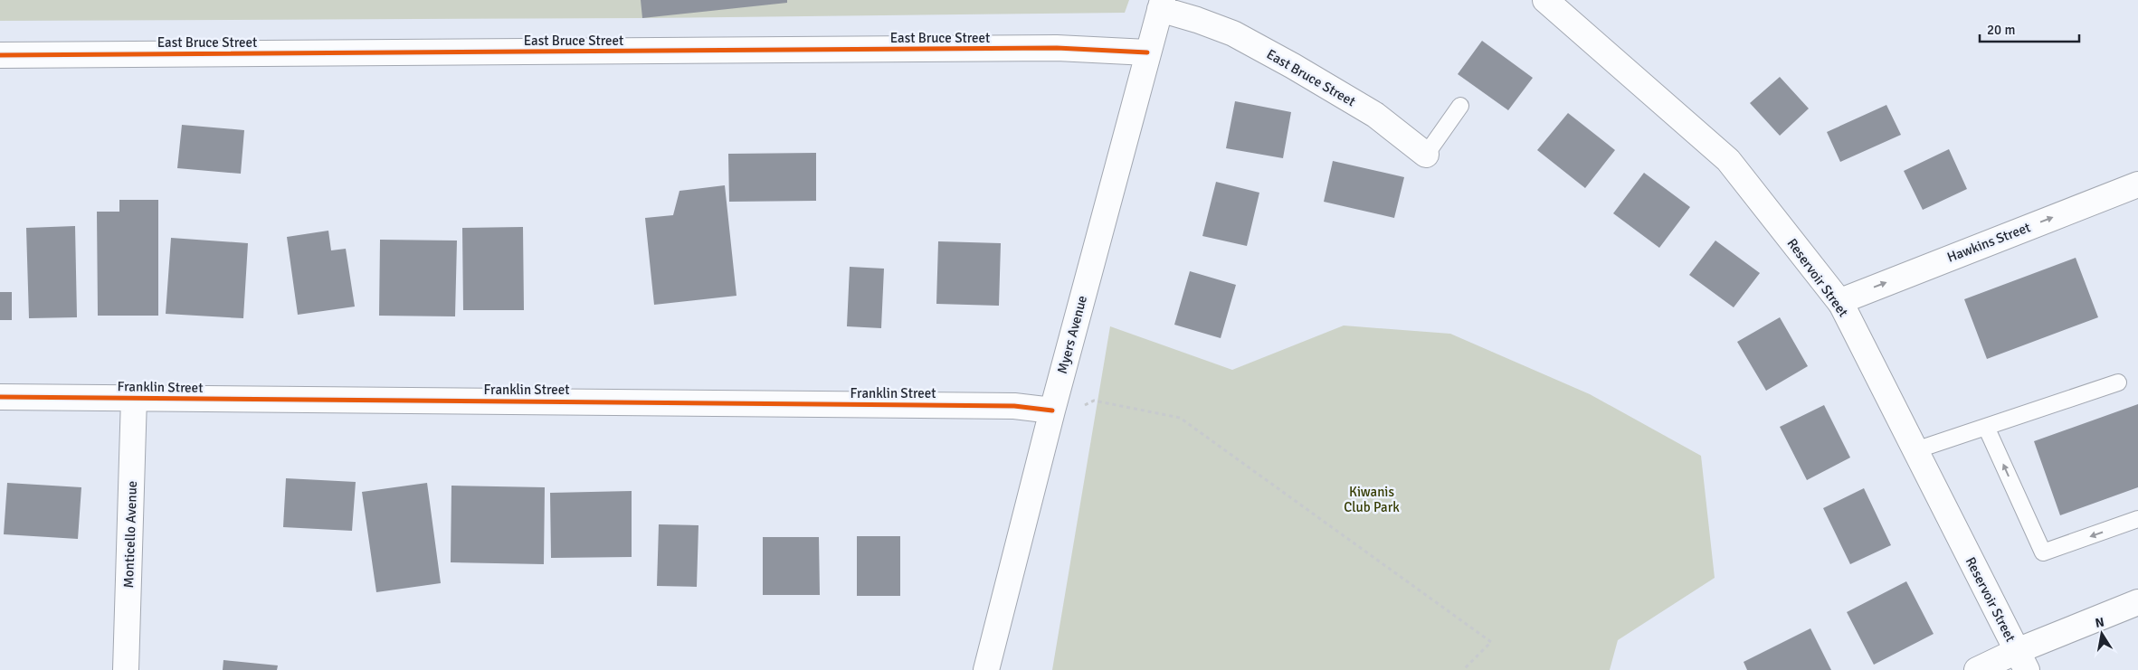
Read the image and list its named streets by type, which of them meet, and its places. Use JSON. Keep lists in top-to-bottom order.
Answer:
{
  "streets": {
    "street": [
      "East Bruce Street",
      "Hawkins Street",
      "Reservoir Street",
      "Myers Avenue",
      "Franklin Street",
      "Monticello Avenue"
    ]
  },
  "crossings": [
    ["East Bruce Street", "Myers Avenue"],
    ["Hawkins Street", "Reservoir Street"],
    ["Myers Avenue", "Franklin Street"],
    ["Franklin Street", "Monticello Avenue"]
  ],
  "one_way": ["Hawkins Street"],
  "parks": ["Kiwanis Club Park"],
  "scale_bar": "20 m",
  "north": "top"
}
